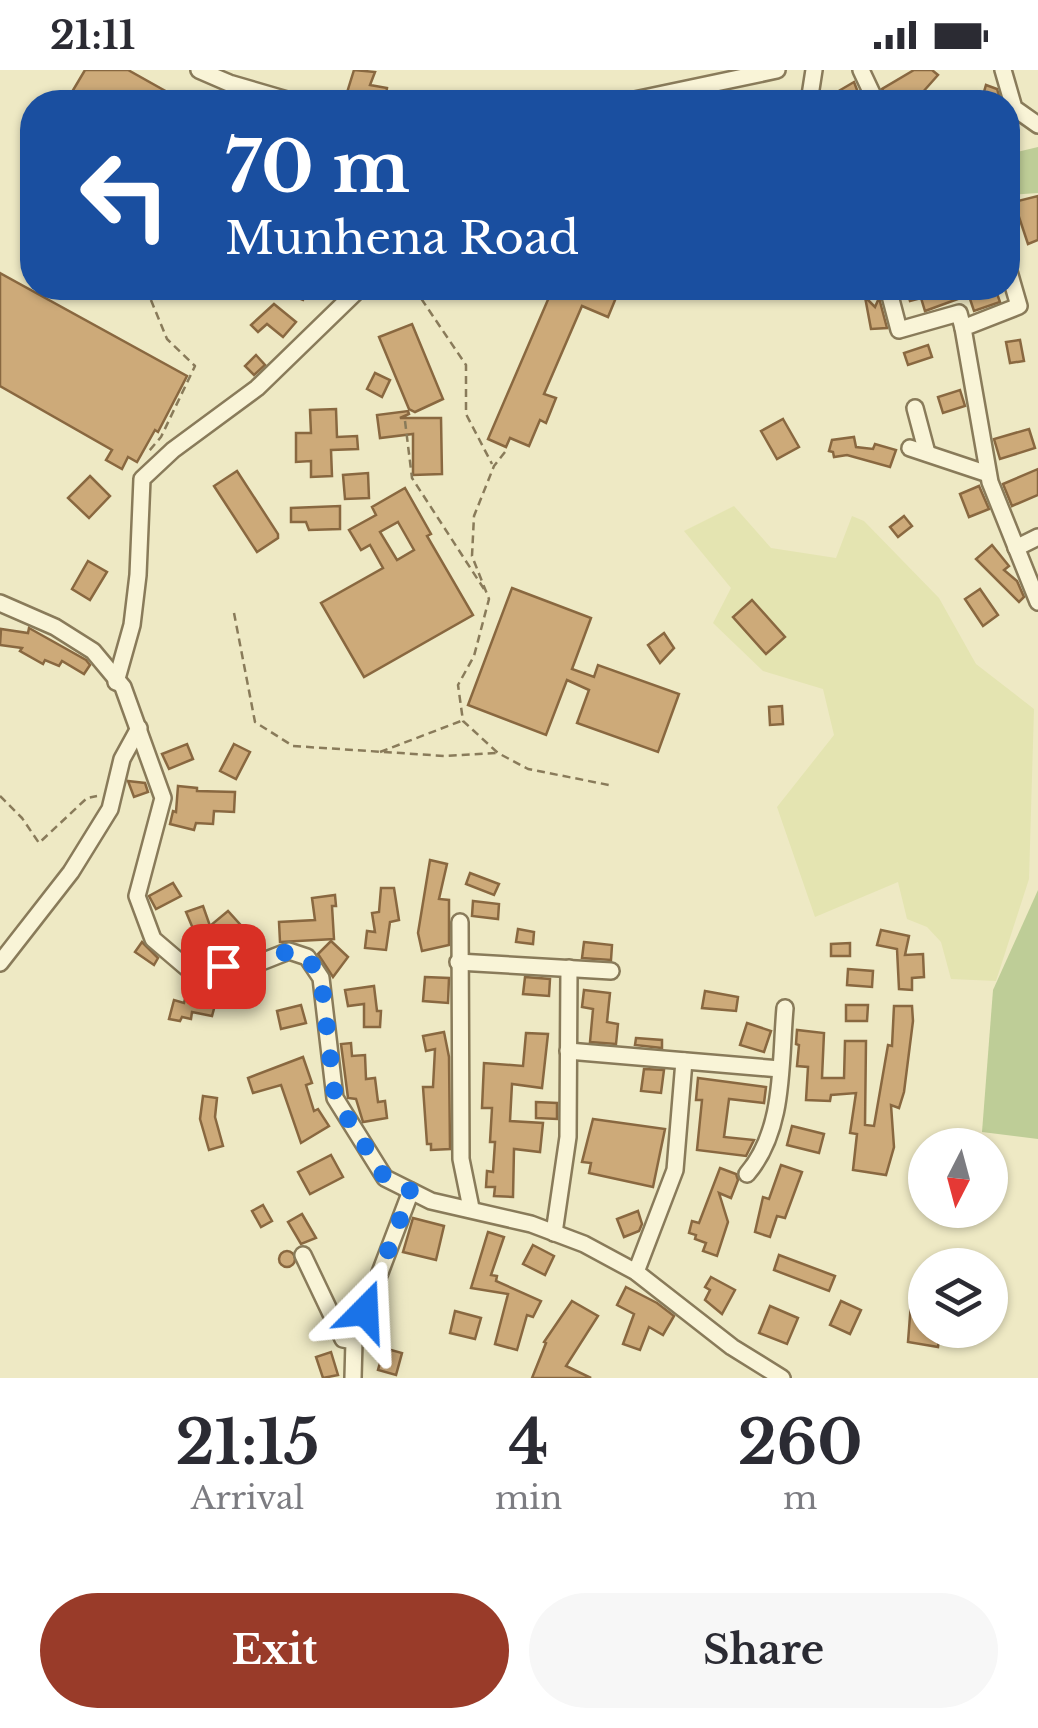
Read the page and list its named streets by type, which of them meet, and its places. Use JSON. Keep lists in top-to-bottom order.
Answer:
{
  "north": "bottom",
  "page": {
    "status": "21:11",
    "turn": ["70 m", "Munhena Road"],
    "eta": [
      "21:15",
      "Arrival",
      "4",
      "min",
      "260",
      "m"
    ],
    "buttons": ["Exit", "Share"]
  }
}
